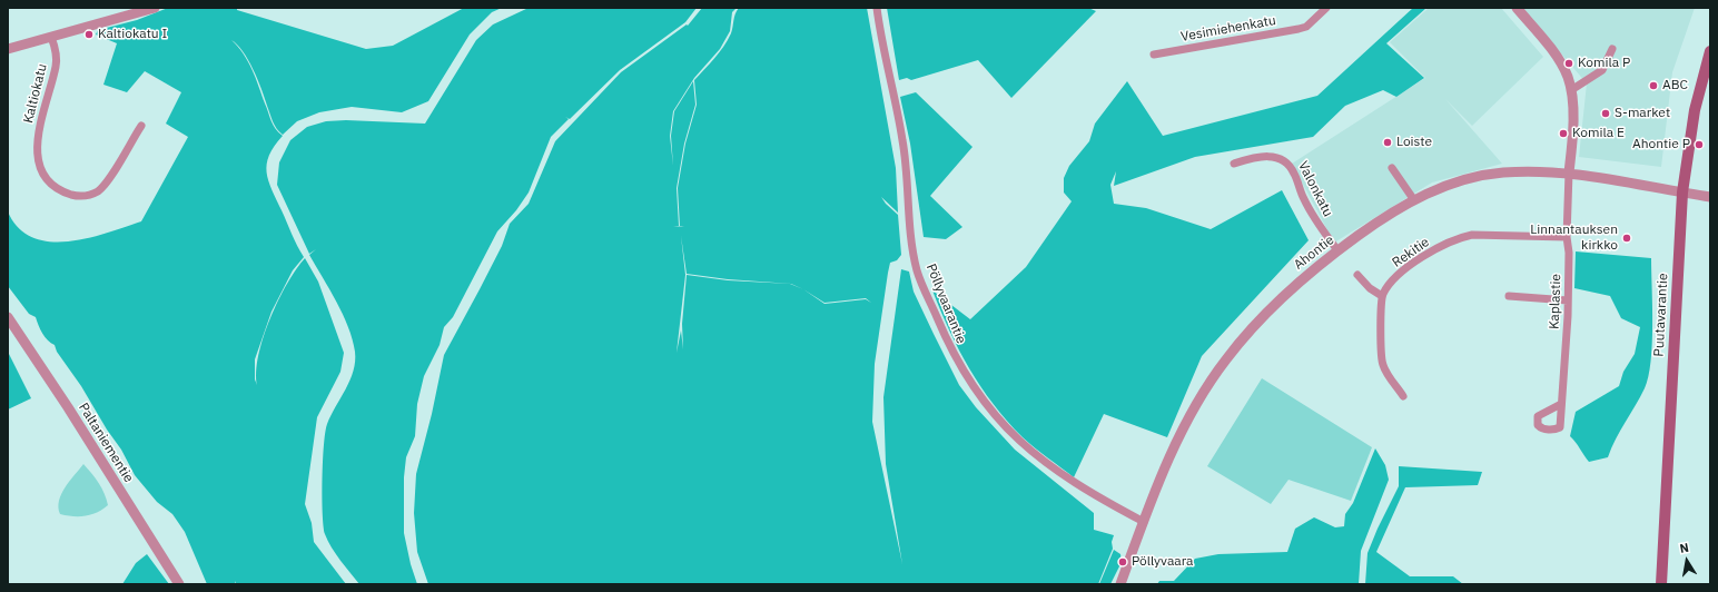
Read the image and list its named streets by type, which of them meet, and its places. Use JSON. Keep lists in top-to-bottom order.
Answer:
{
  "streets": {
    "main road": ["Puutavarantie"],
    "street": [
      "Vesimiehenkatu",
      "Kaltiokatu",
      "Valonkatu",
      "Ahontie",
      "Rekitie",
      "Kaplastie",
      "Pöllyvaarantie",
      "Paltaniementie"
    ]
  },
  "crossings": [
    ["Valonkatu", "Ahontie"],
    ["Ahontie", "Kaplastie"],
    ["Ahontie", "Pöllyvaarantie"],
    ["Ahontie", "Puutavarantie"],
    ["Rekitie", "Kaplastie"]
  ],
  "places": [
    "Kaltiokatu I",
    "Komila P",
    "ABC",
    "S-market",
    "Komila E",
    "Loiste",
    "Ahontie P",
    "Linnantauksen kirkko",
    "Pöllyvaara"
  ],
  "north": "top"
}
